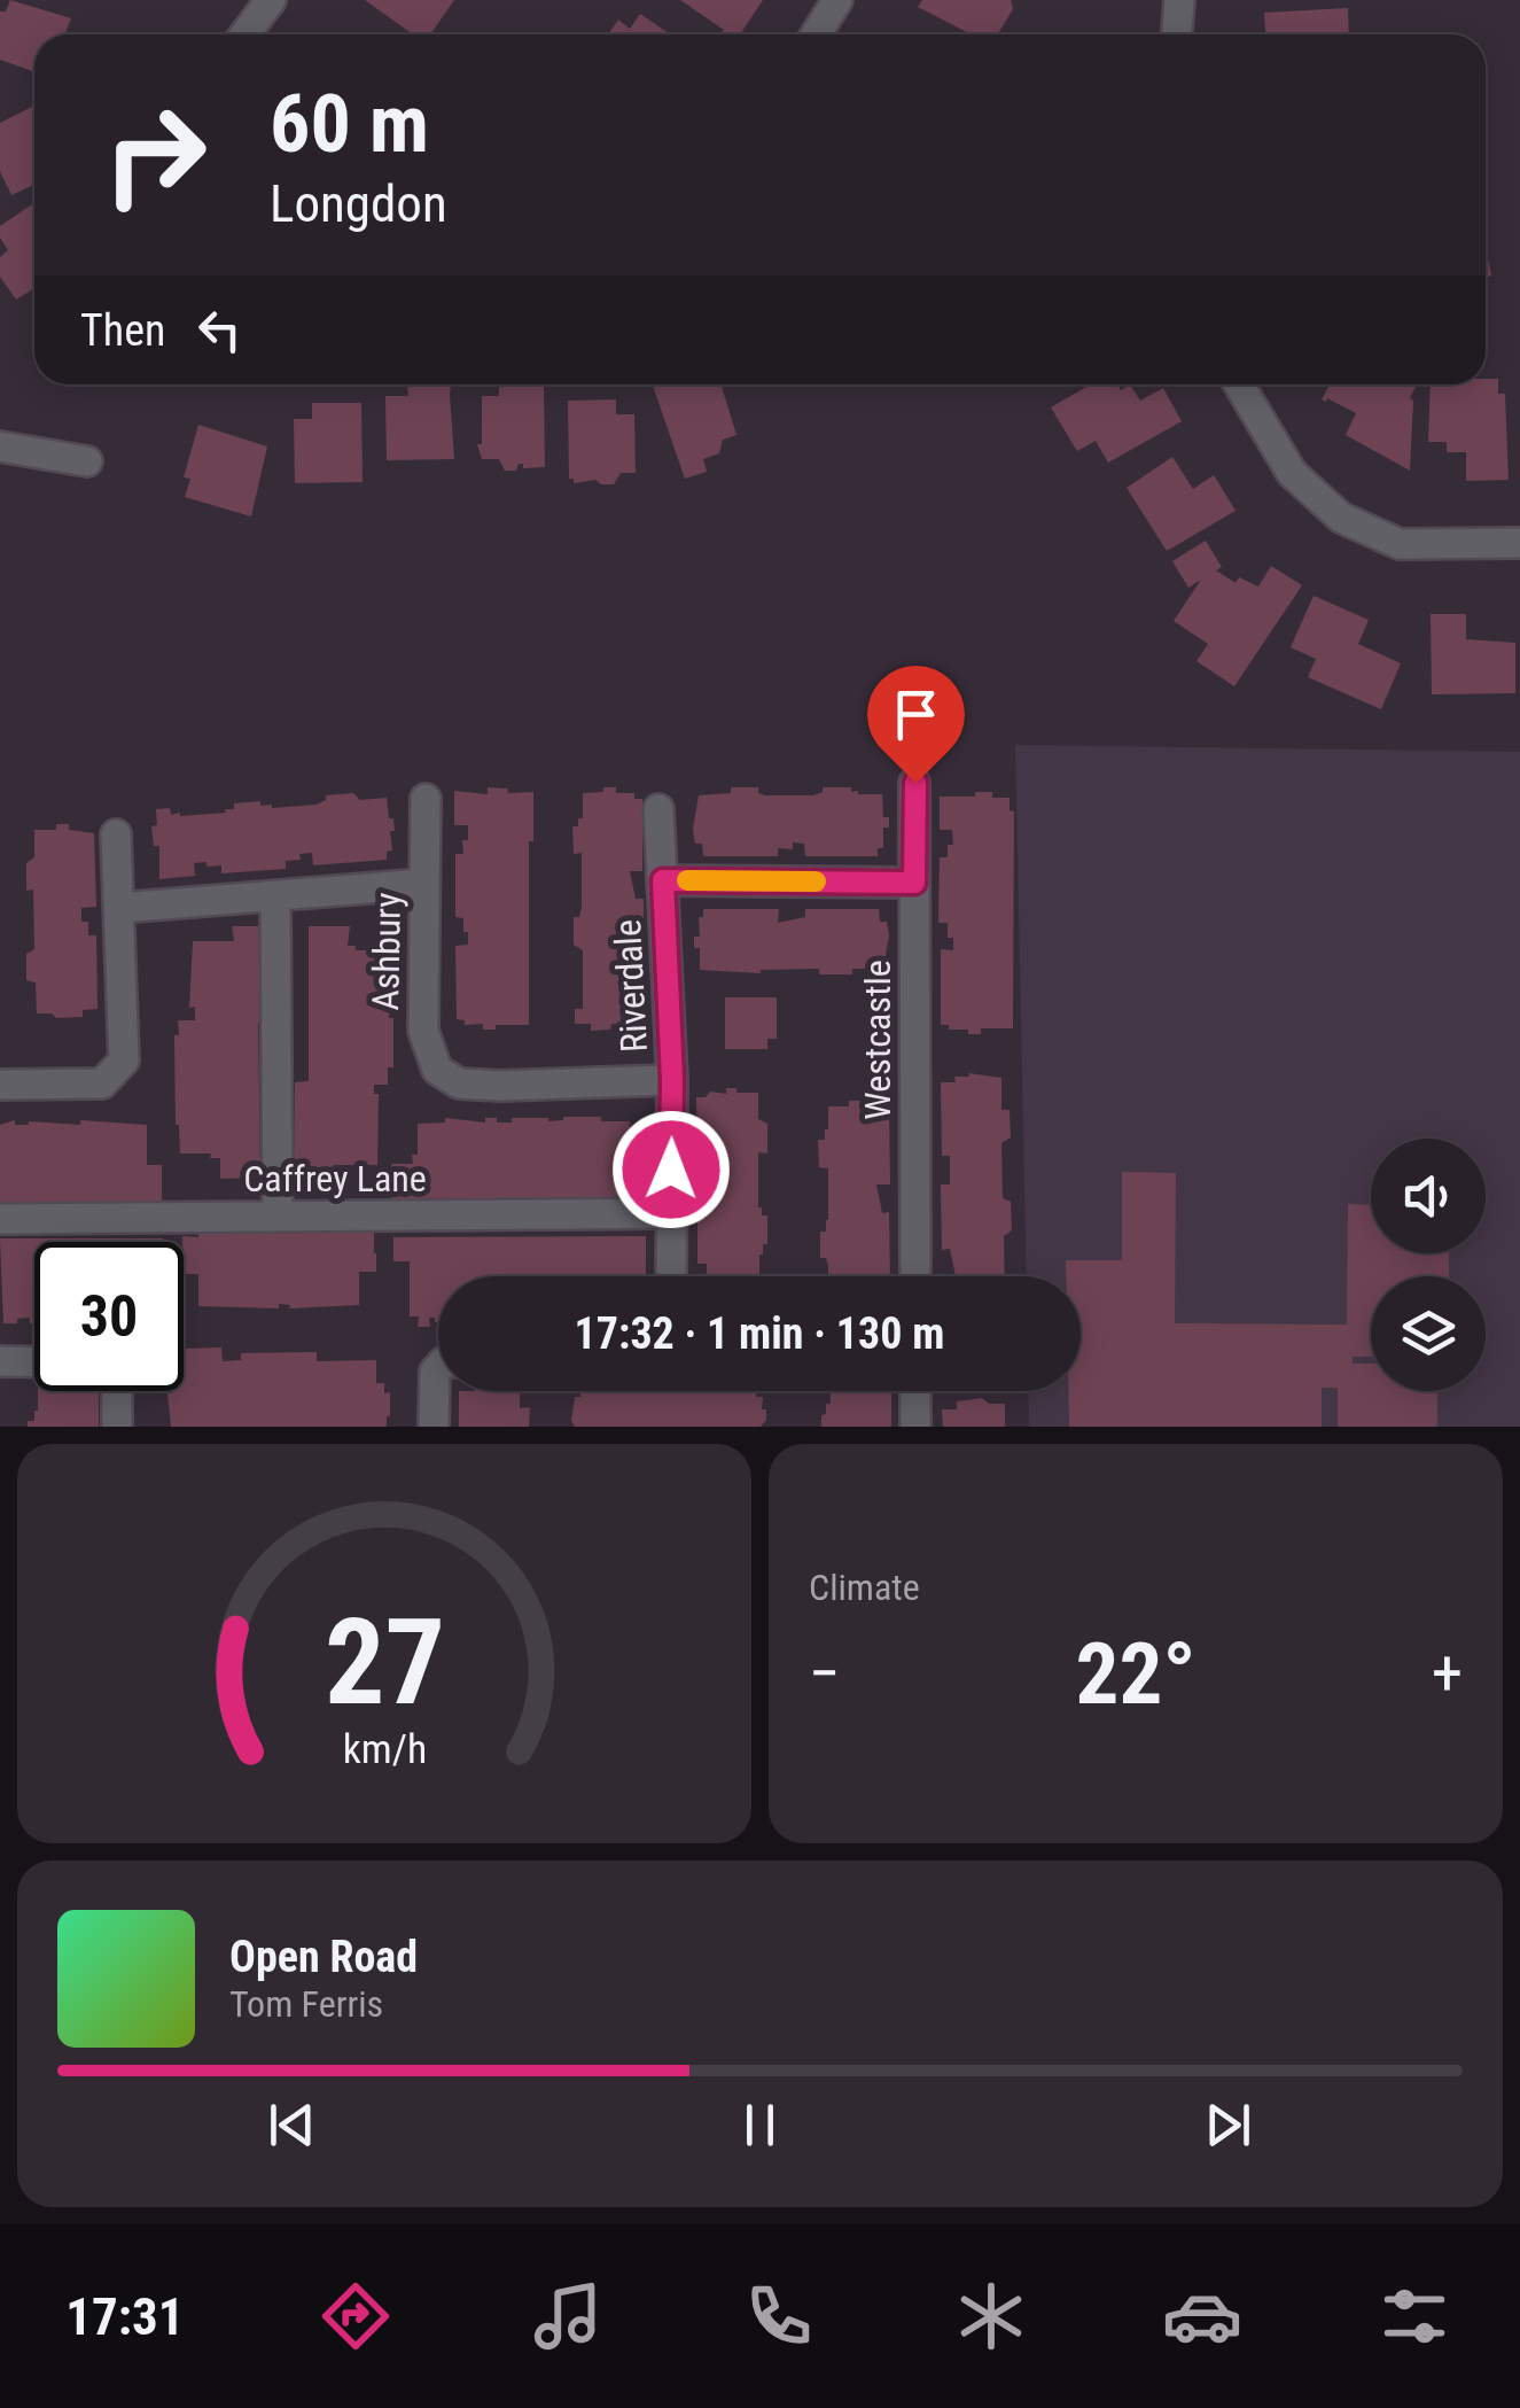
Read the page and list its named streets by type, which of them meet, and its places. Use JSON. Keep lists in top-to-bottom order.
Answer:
{
  "streets": {
    "street": [
      "Ashbury",
      "Riverdale",
      "Westcastle",
      "Caffrey Lane"
    ]
  },
  "crossings": [
    ["Ashbury", "Riverdale"],
    ["Riverdale", "Caffrey Lane"]
  ],
  "page": {
    "turn": ["60 m", "Longdon"],
    "then": "Then",
    "limit": "30",
    "trip": "17:32 · 1 min · 130 m",
    "tile": "Climate",
    "heat": ["−", "22°", "+"],
    "song": ["Open Road", "Tom Ferris"],
    "tabs": "17:31",
    "gauge": ["27", "km/h"]
  }
}
